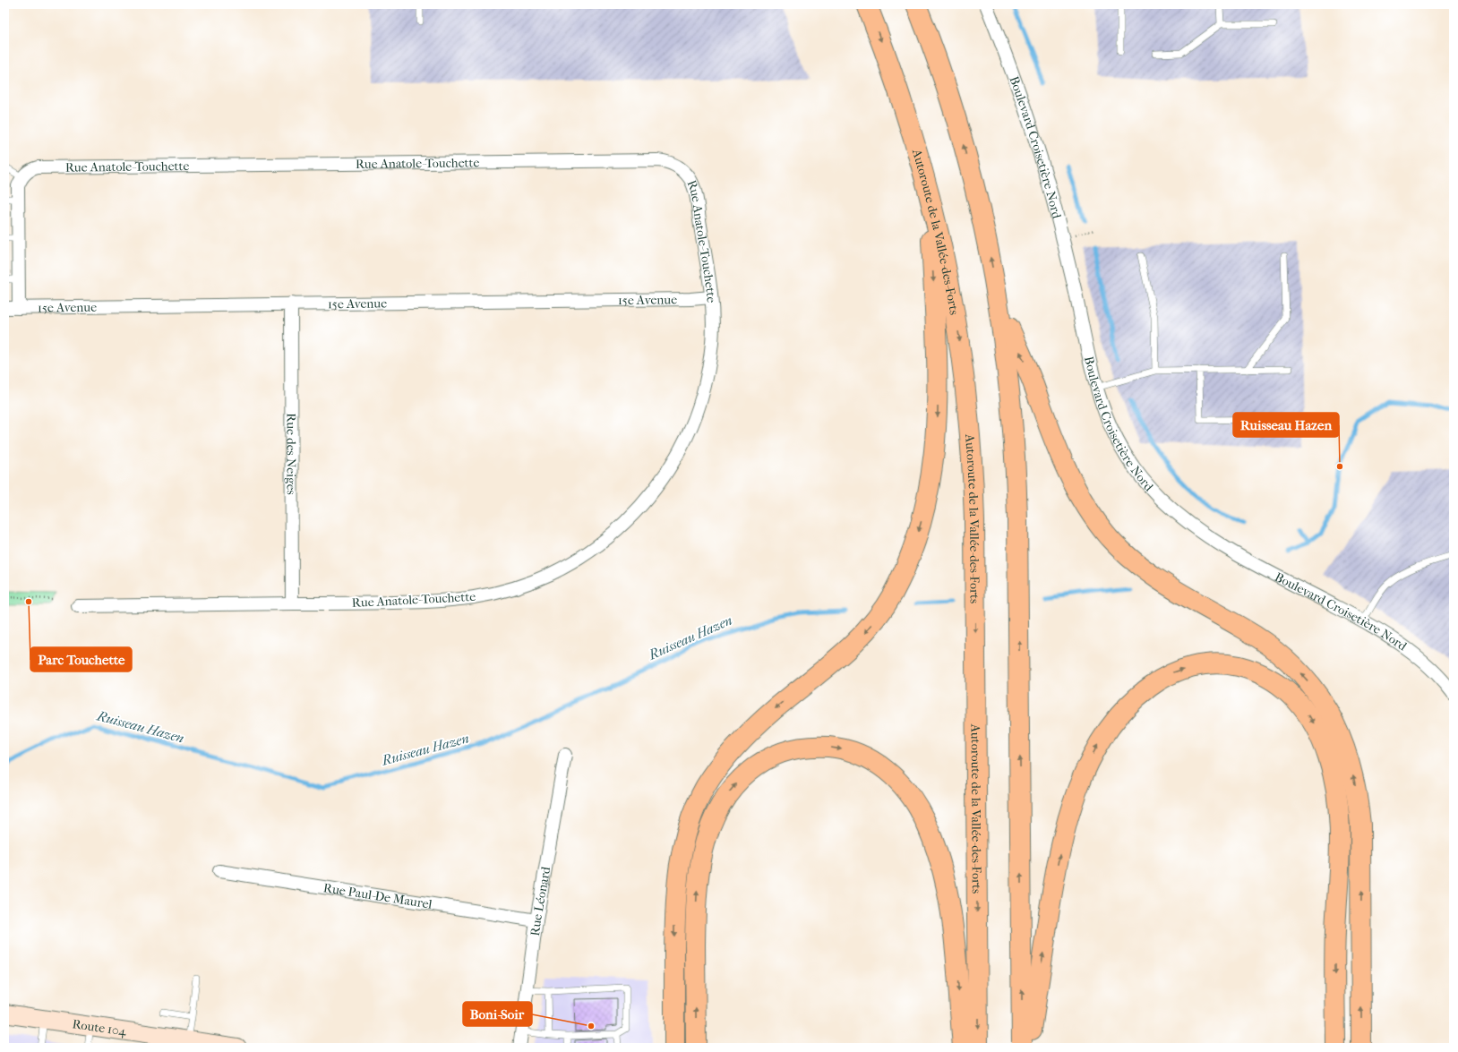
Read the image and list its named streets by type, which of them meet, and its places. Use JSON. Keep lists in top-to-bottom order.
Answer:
{
  "streets": {
    "highway": ["Autoroute de la Vallée-des-Forts"],
    "main road": ["Route 104"],
    "street": [
      "Boulevard Croisetière Nord",
      "Rue Anatole-Touchette",
      "15e Avenue",
      "Rue des Neiges",
      "Rue Paul-De Maurel",
      "Rue Léonard"
    ]
  },
  "crossings": [
    ["Rue Anatole-Touchette", "15e Avenue"],
    ["Rue Anatole-Touchette", "Rue des Neiges"],
    ["15e Avenue", "Rue des Neiges"],
    ["Rue Paul-De Maurel", "Rue Léonard"]
  ],
  "water": ["Ruisseau Hazen"],
  "places": ["Ruisseau Hazen", "Parc Touchette", "Boni-Soir"]
}
